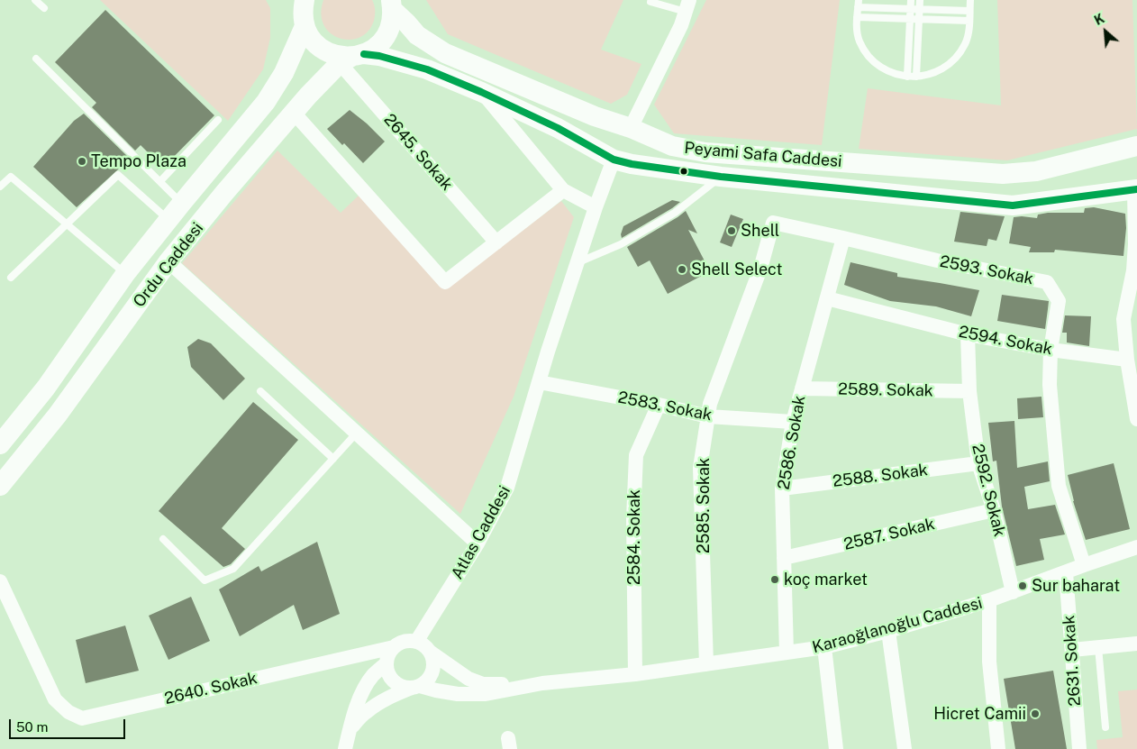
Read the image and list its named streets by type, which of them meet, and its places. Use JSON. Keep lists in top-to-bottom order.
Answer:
{
  "streets": {
    "main road": ["Peyami Safa Caddesi", "Ordu Caddesi"],
    "street": [
      "2645. Sokak",
      "2593. Sokak",
      "2594. Sokak",
      "2589. Sokak",
      "2583. Sokak",
      "2586. Sokak",
      "2588. Sokak",
      "2592. Sokak",
      "2585. Sokak",
      "Atlas Caddesi",
      "2587. Sokak",
      "2584. Sokak",
      "Karaoğlanoğlu Caddesi",
      "2631. Sokak",
      "2640. Sokak"
    ]
  },
  "crossings": [
    ["2645. Sokak", "Peyami Safa Caddesi"],
    ["2645. Sokak", "Ordu Caddesi"],
    ["Peyami Safa Caddesi", "Ordu Caddesi"],
    ["Peyami Safa Caddesi", "Atlas Caddesi"],
    ["2593. Sokak", "2594. Sokak"],
    ["2593. Sokak", "2586. Sokak"],
    ["2593. Sokak", "2585. Sokak"],
    ["2593. Sokak", "Karaoğlanoğlu Caddesi"],
    ["2594. Sokak", "2586. Sokak"],
    ["2594. Sokak", "2592. Sokak"],
    ["2589. Sokak", "2586. Sokak"],
    ["2589. Sokak", "2592. Sokak"],
    ["2583. Sokak", "2586. Sokak"],
    ["2583. Sokak", "2585. Sokak"],
    ["2583. Sokak", "Atlas Caddesi"],
    ["2583. Sokak", "2584. Sokak"],
    ["2586. Sokak", "2588. Sokak"],
    ["2586. Sokak", "2587. Sokak"],
    ["2586. Sokak", "Karaoğlanoğlu Caddesi"],
    ["2588. Sokak", "2592. Sokak"],
    ["2592. Sokak", "2587. Sokak"],
    ["2592. Sokak", "Karaoğlanoğlu Caddesi"],
    ["2585. Sokak", "Karaoğlanoğlu Caddesi"],
    ["Atlas Caddesi", "2640. Sokak"],
    ["2584. Sokak", "Karaoğlanoğlu Caddesi"],
    ["Karaoğlanoğlu Caddesi", "2631. Sokak"]
  ],
  "places": [
    "Tempo Plaza",
    "Shell",
    "Shell Select",
    "koç market",
    "Sur baharat",
    "Hicret Camii"
  ],
  "scale_bar": "50 m",
  "north": "top left"
}
